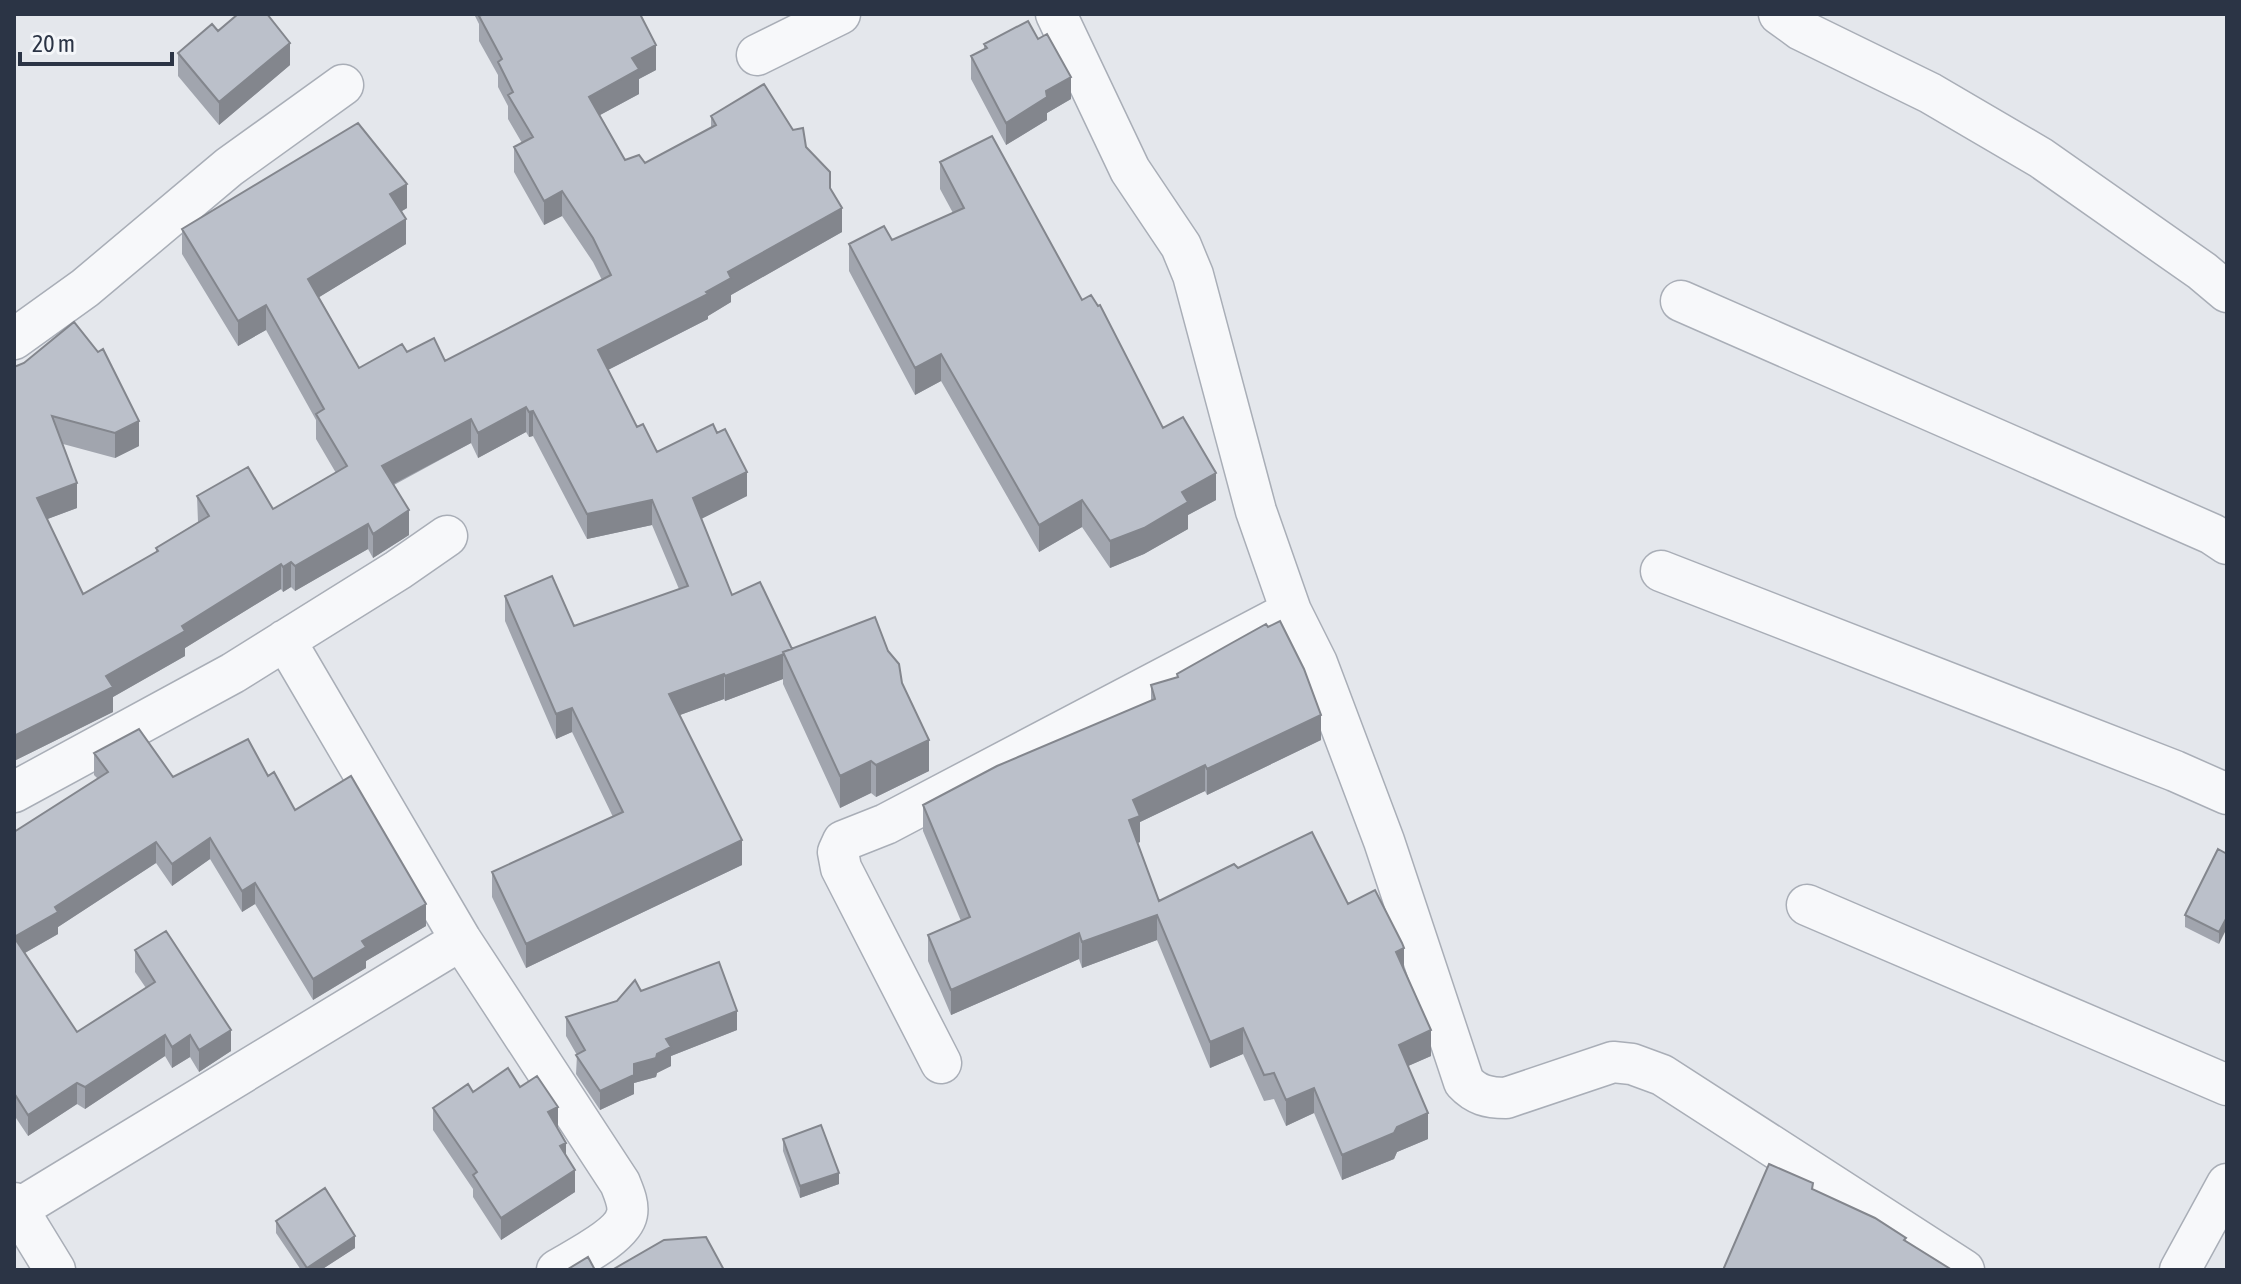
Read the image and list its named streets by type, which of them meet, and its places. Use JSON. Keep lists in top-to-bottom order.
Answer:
{
  "scale_bar": "20 m"
}
